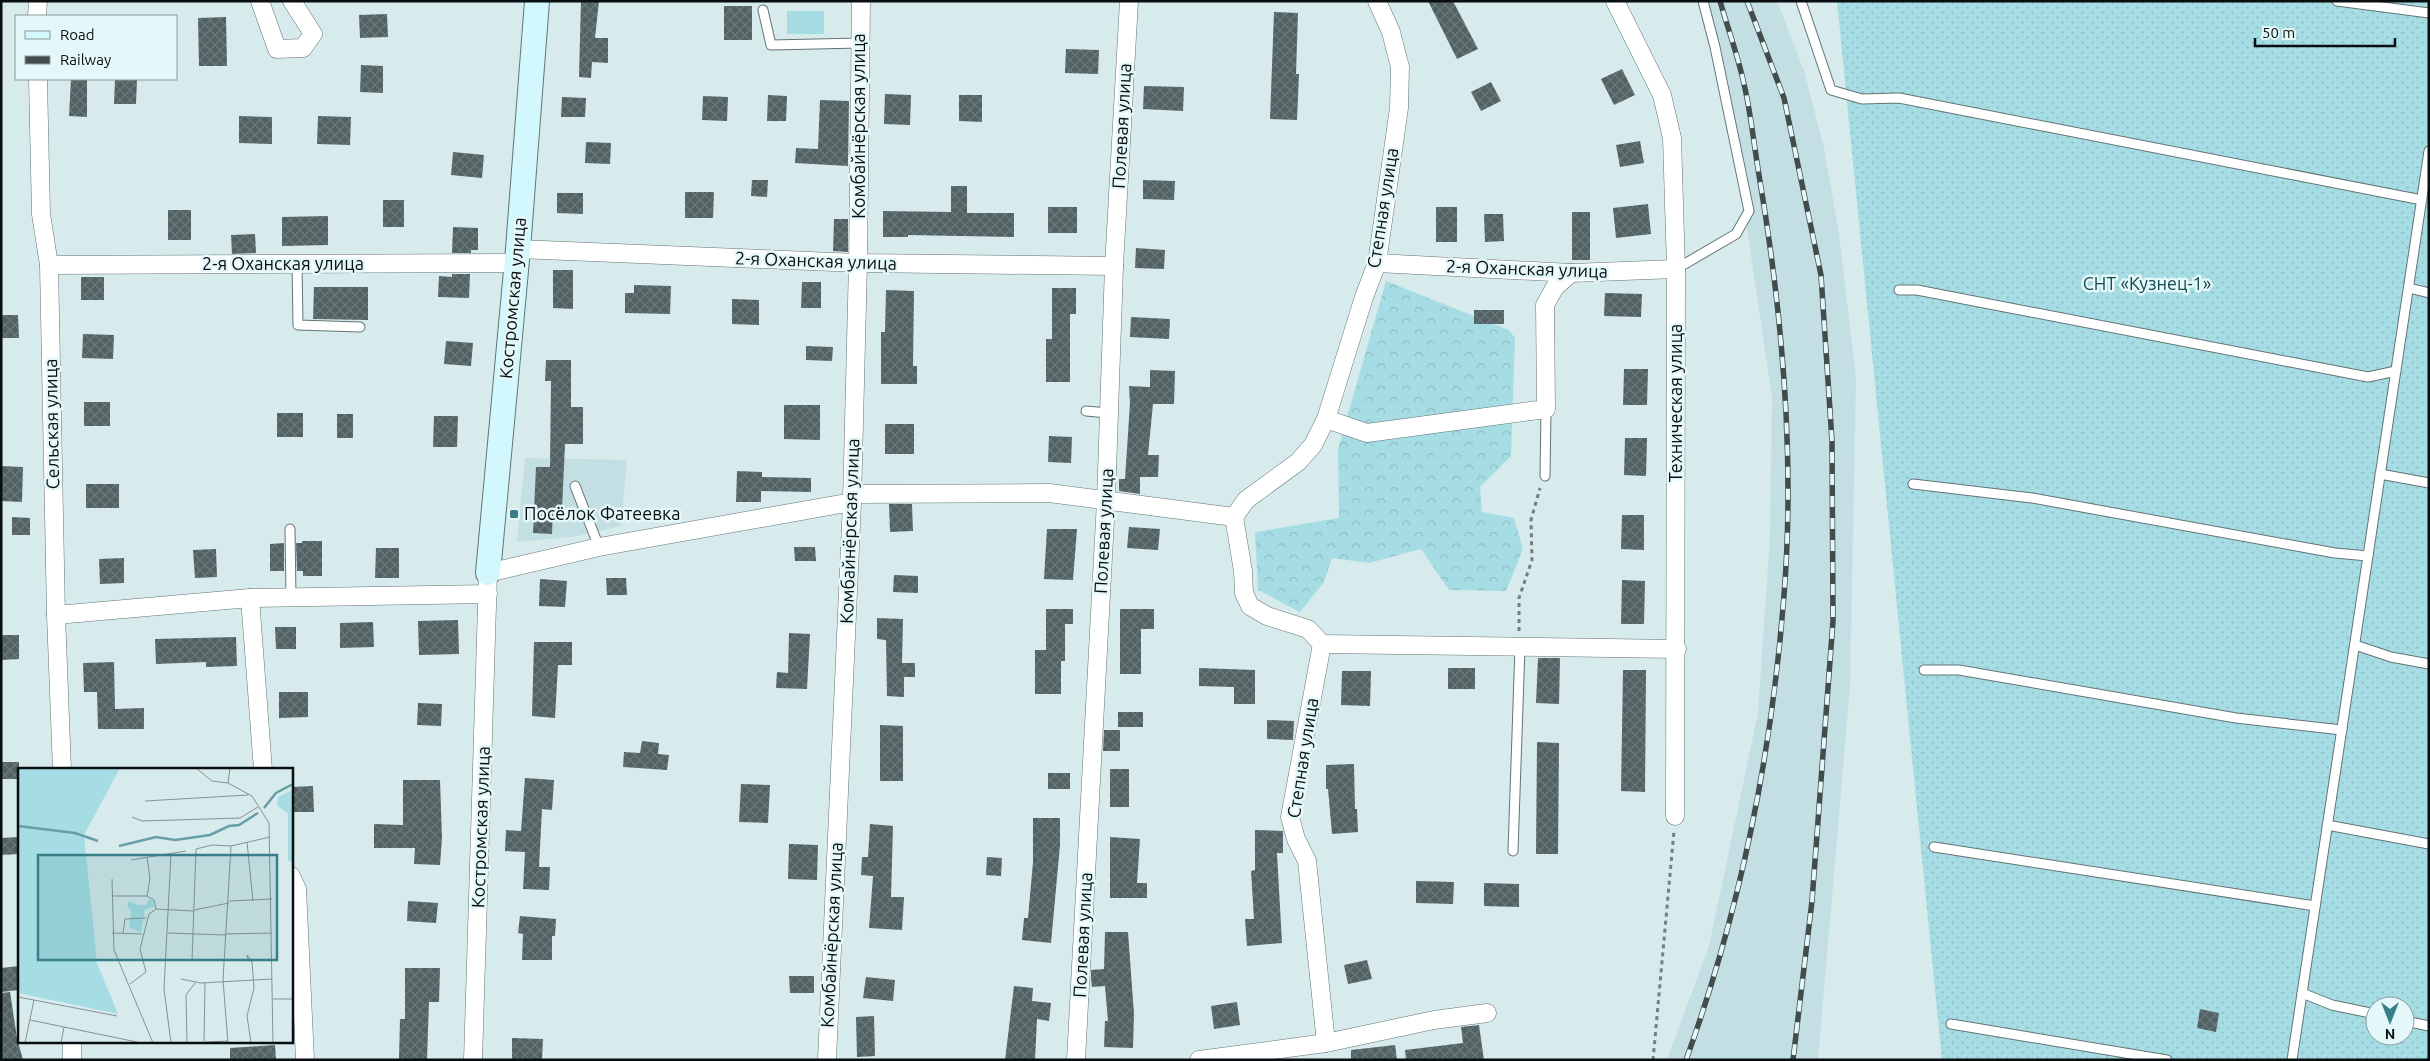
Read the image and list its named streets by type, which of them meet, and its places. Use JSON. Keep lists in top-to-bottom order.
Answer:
{
  "streets": {
    "street": [
      "Комбайнёрская улица",
      "Полевая улица",
      "Степная улица",
      "2-я Оханская улица",
      "Костромская улица",
      "Техническая улица",
      "Сельская улица"
    ]
  },
  "crossings": [
    ["Комбайнёрская улица", "2-я Оханская улица"],
    ["Полевая улица", "2-я Оханская улица"],
    ["Степная улица", "2-я Оханская улица"],
    ["2-я Оханская улица", "Костромская улица"],
    ["2-я Оханская улица", "Техническая улица"],
    ["2-я Оханская улица", "Сельская улица"]
  ],
  "parks": ["СНТ «Кузнец-1»"],
  "places": {
    "transit": ["Посёлок Фатеевка"]
  },
  "legend": ["Road", "Railway"],
  "scale_bar": "50 m",
  "north": "bottom"
}
